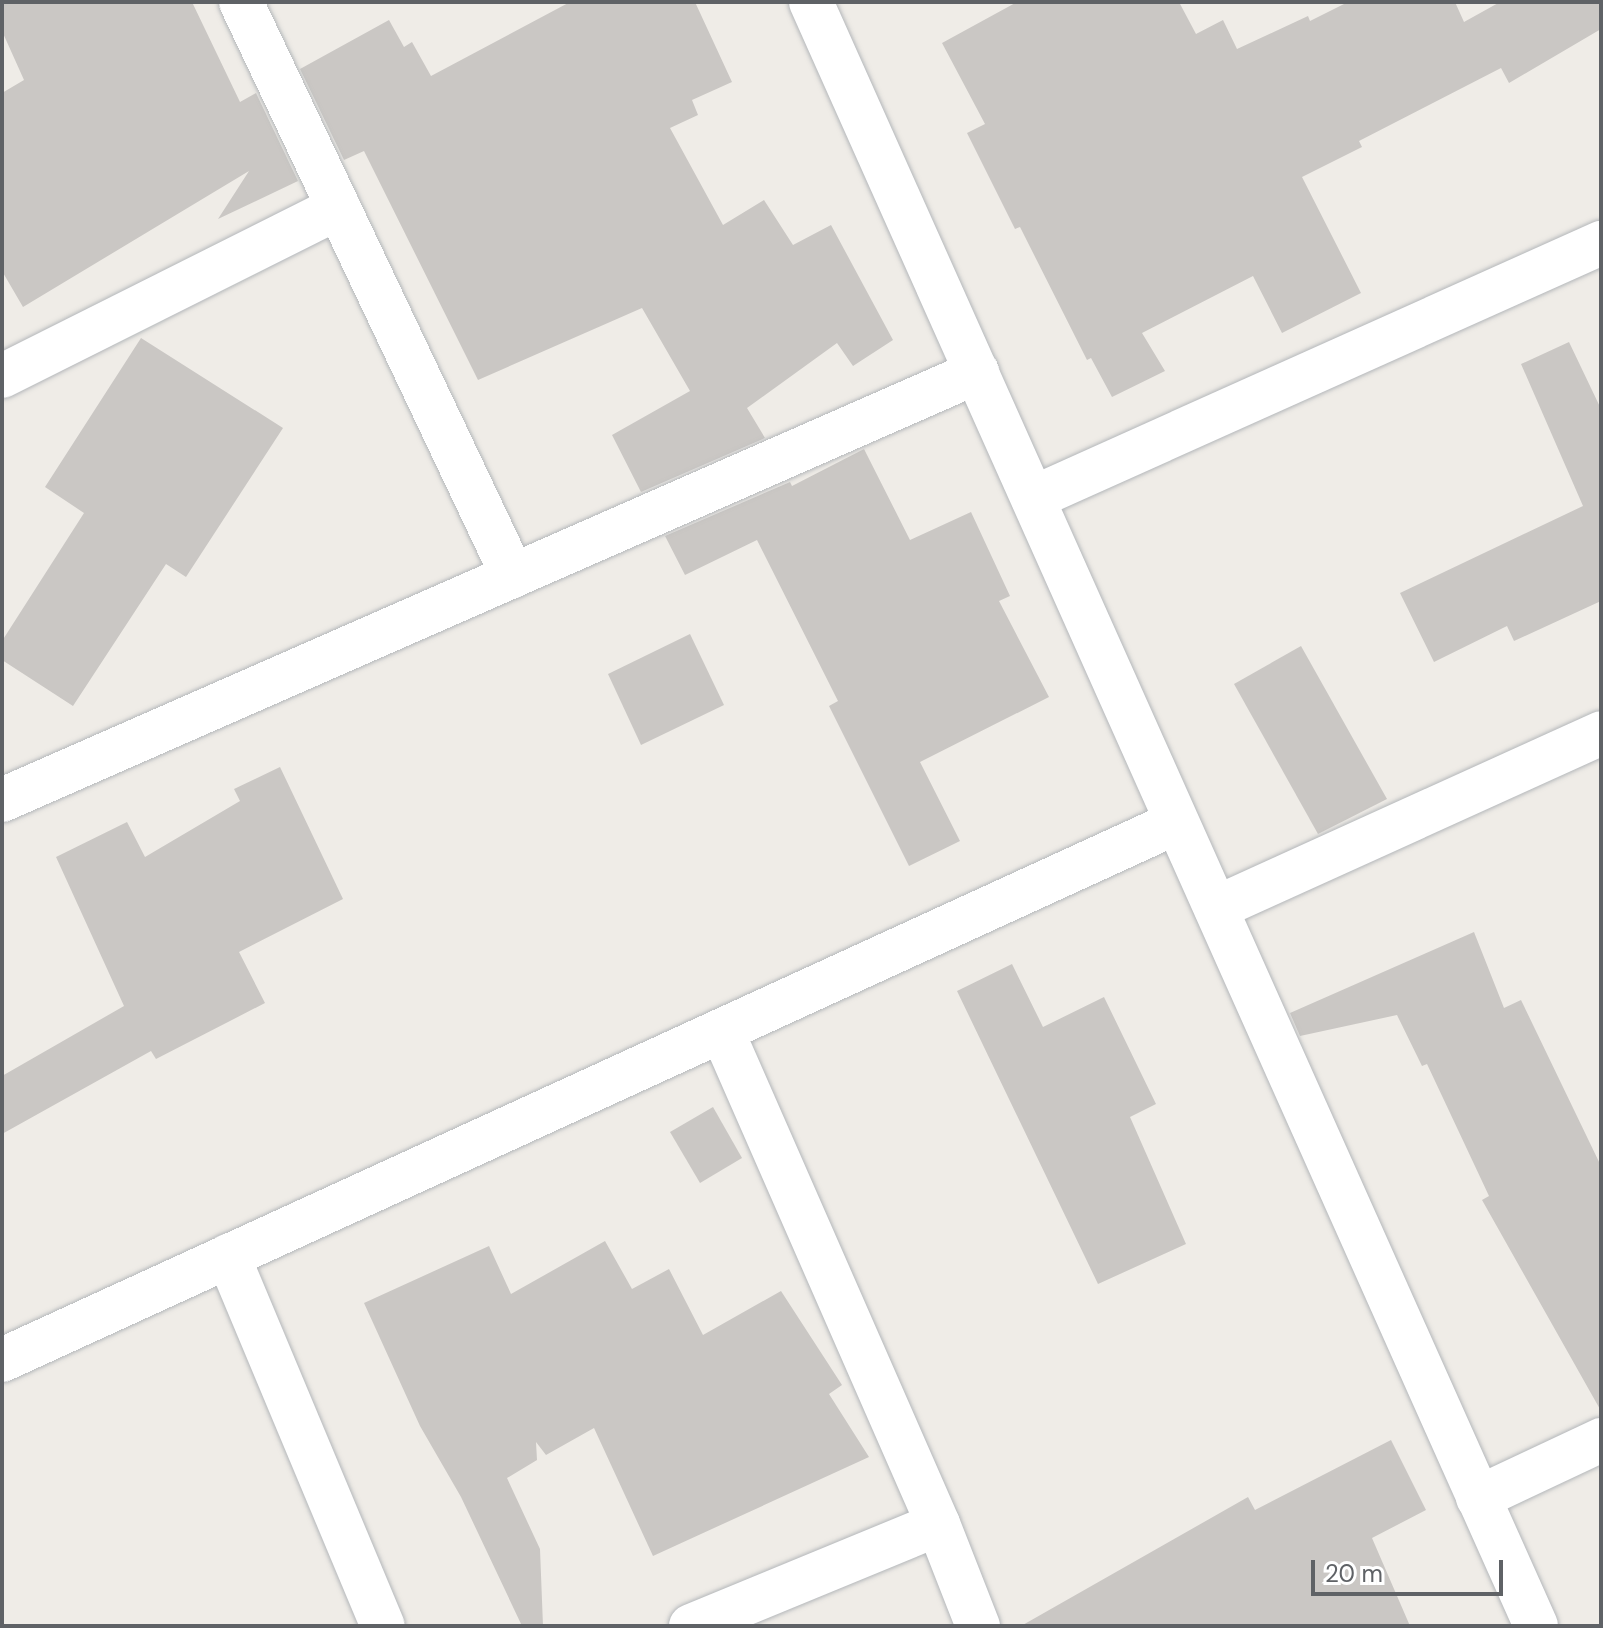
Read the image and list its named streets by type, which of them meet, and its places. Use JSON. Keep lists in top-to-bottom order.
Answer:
{
  "scale_bar": "20 m"
}
